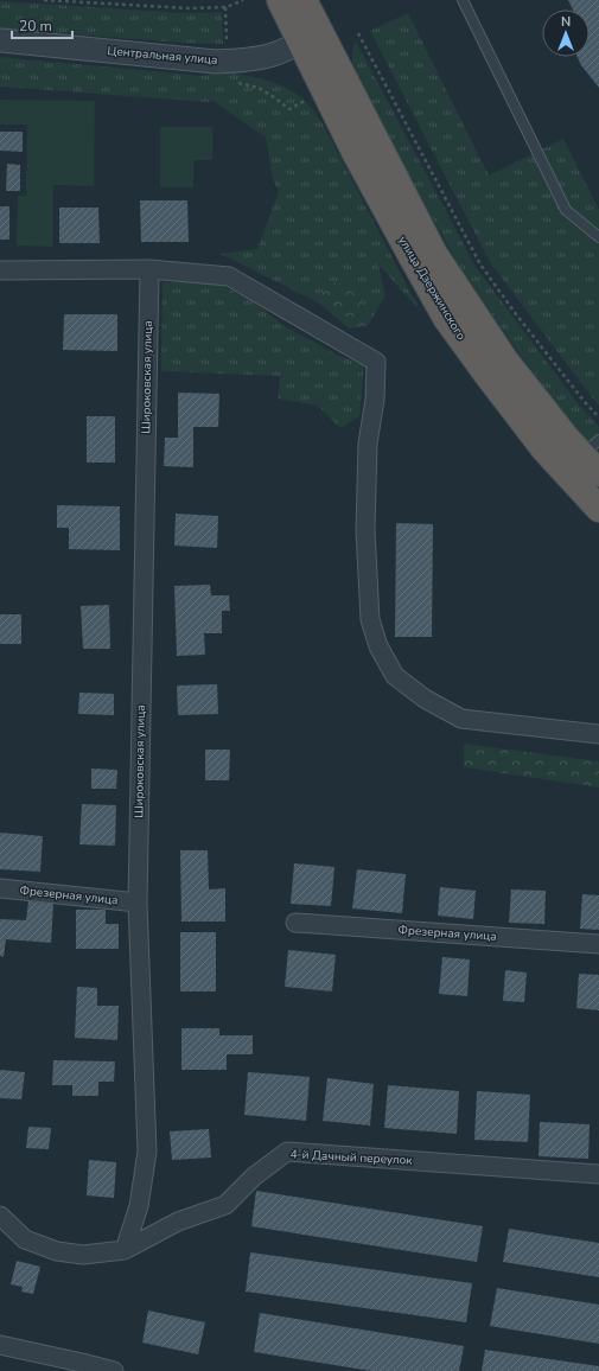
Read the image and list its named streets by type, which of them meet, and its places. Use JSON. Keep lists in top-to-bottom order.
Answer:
{
  "streets": {
    "highway": ["улица Дзержинского"],
    "street": [
      "Центральная улица",
      "Широковская улица",
      "Фрезерная улица",
      "4-й Дачный переулок"
    ]
  },
  "crossings": [
    ["Центральная улица", "улица Дзержинского"],
    ["Широковская улица", "Фрезерная улица"],
    ["Широковская улица", "4-й Дачный переулок"]
  ],
  "scale_bar": "20 m",
  "north": "top"
}
